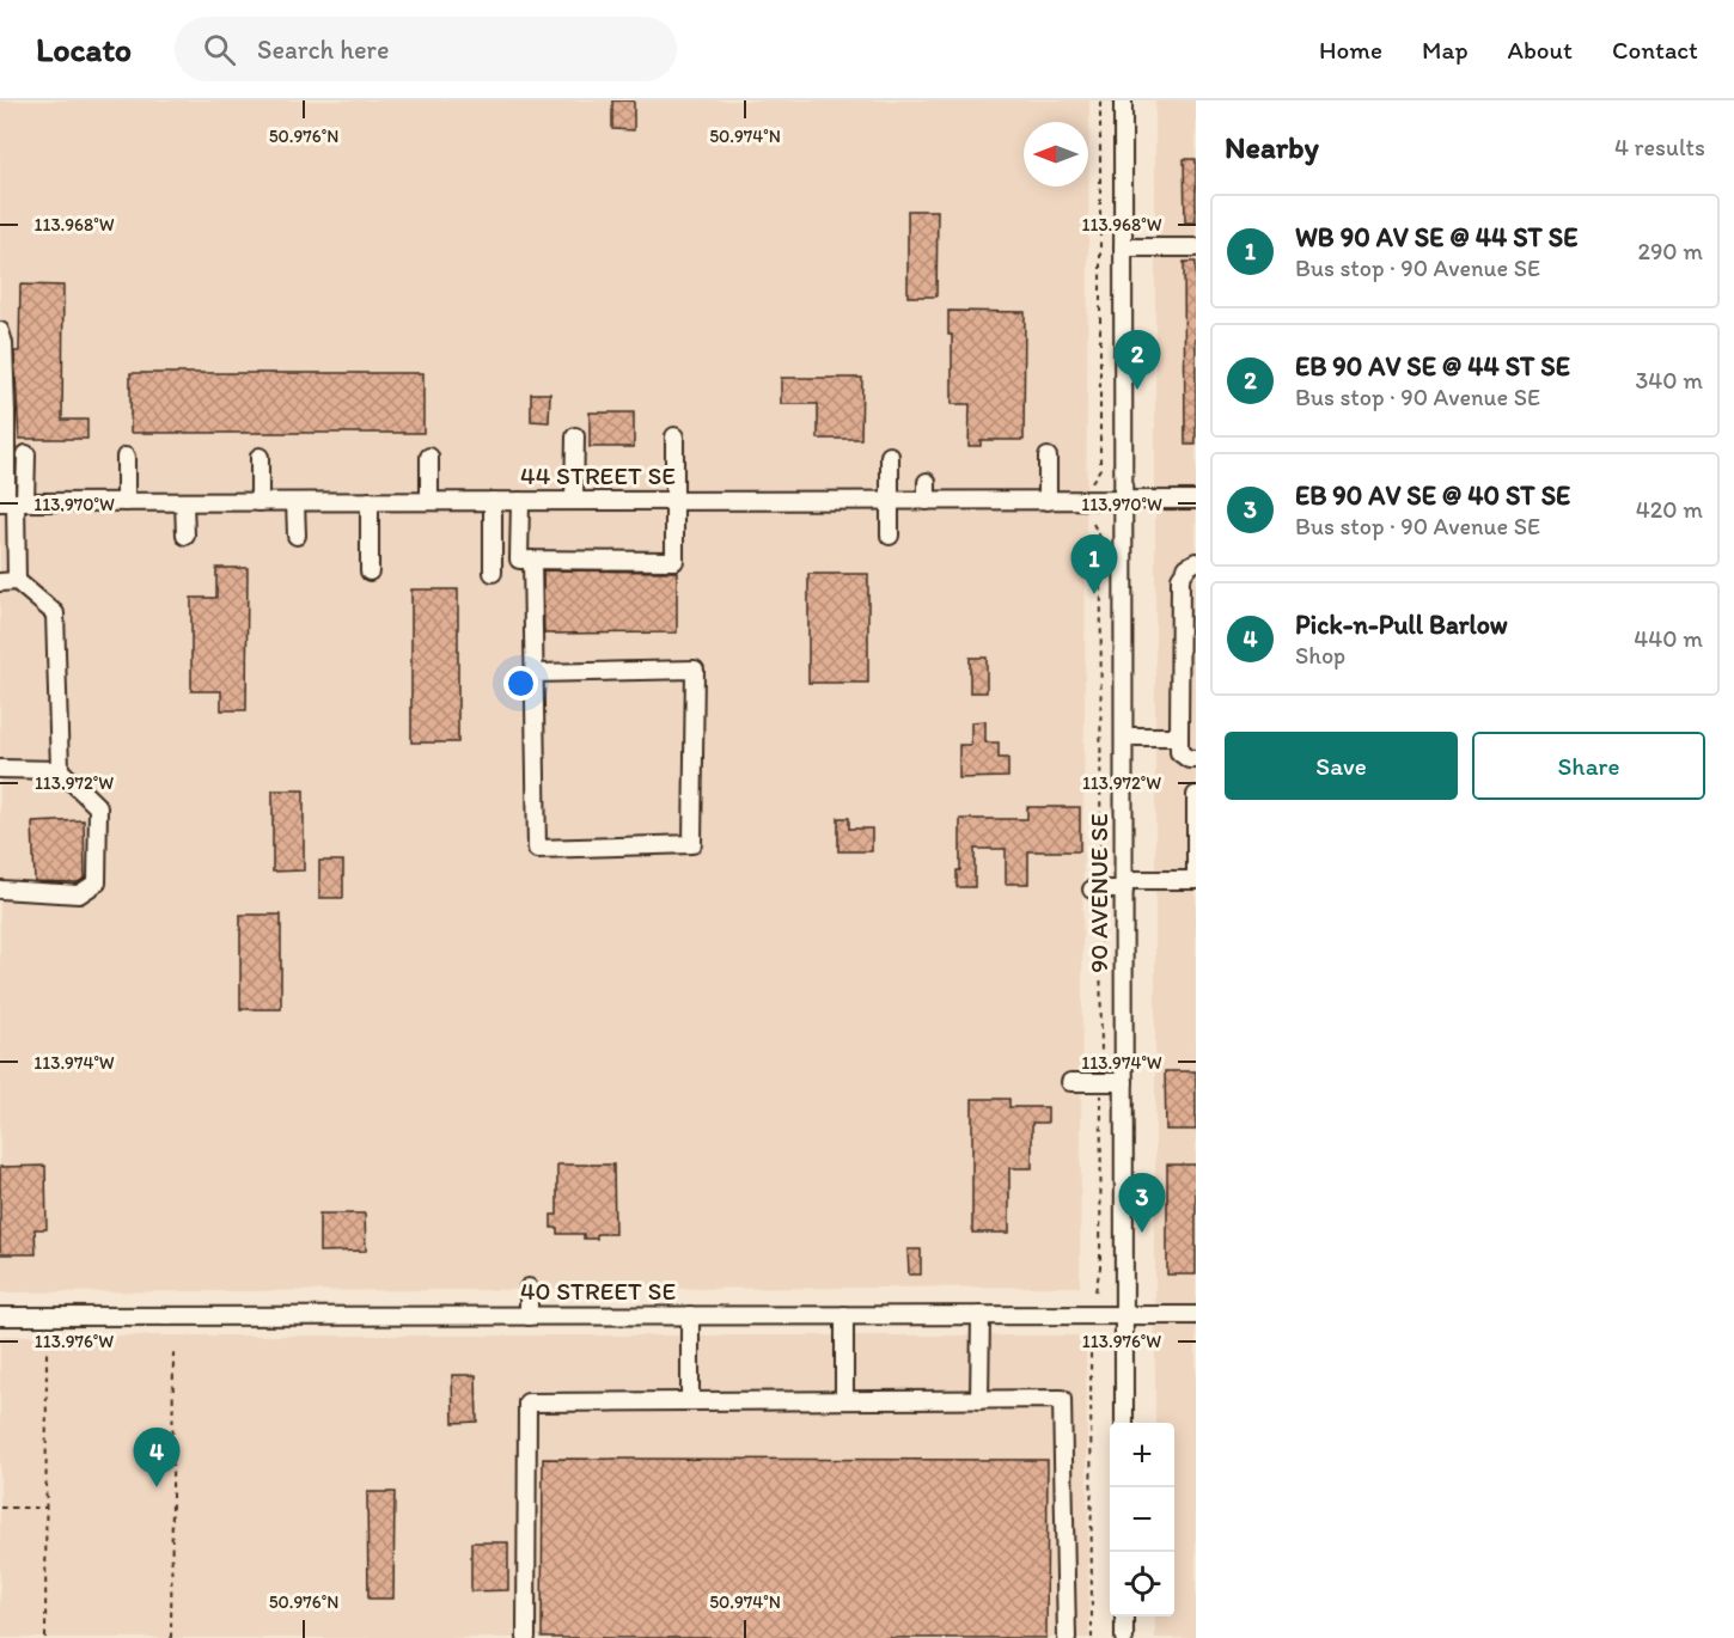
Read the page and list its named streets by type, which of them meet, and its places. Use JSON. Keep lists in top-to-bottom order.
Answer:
{
  "streets": {
    "street": ["44 STREET SE", "90 AVENUE SE", "40 STREET SE"]
  },
  "crossings": [
    ["44 STREET SE", "90 AVENUE SE"],
    ["90 AVENUE SE", "40 STREET SE"]
  ],
  "north": "left",
  "page": {
    "header": "Locato",
    "search": "Search here",
    "nav": [
      "Home",
      "Map",
      "About",
      "Contact"
    ],
    "heading": ["Nearby", "4 results"],
    "list": [
      {
        "mark": "1",
        "name": "WB 90 AV SE @ 44 ST SE",
        "note": "Bus stop · 90 Avenue SE",
        "value": "290 m"
      },
      {
        "mark": "2",
        "name": "EB 90 AV SE @ 44 ST SE",
        "note": "Bus stop · 90 Avenue SE",
        "value": "340 m"
      },
      {
        "mark": "3",
        "name": "EB 90 AV SE @ 40 ST SE",
        "note": "Bus stop · 90 Avenue SE",
        "value": "420 m"
      },
      {
        "mark": "4",
        "name": "Pick-n-Pull Barlow",
        "note": "Shop",
        "value": "440 m"
      }
    ],
    "pins": [
      "2",
      "1",
      "3",
      "4"
    ],
    "buttons": ["Save", "Share"],
    "map_buttons": ["+", "−"]
  },
  "coordinates": [
    "50.976°N",
    "50.974°N",
    "113.968°W",
    "113.970°W",
    "113.972°W",
    "113.974°W",
    "113.976°W"
  ]
}
